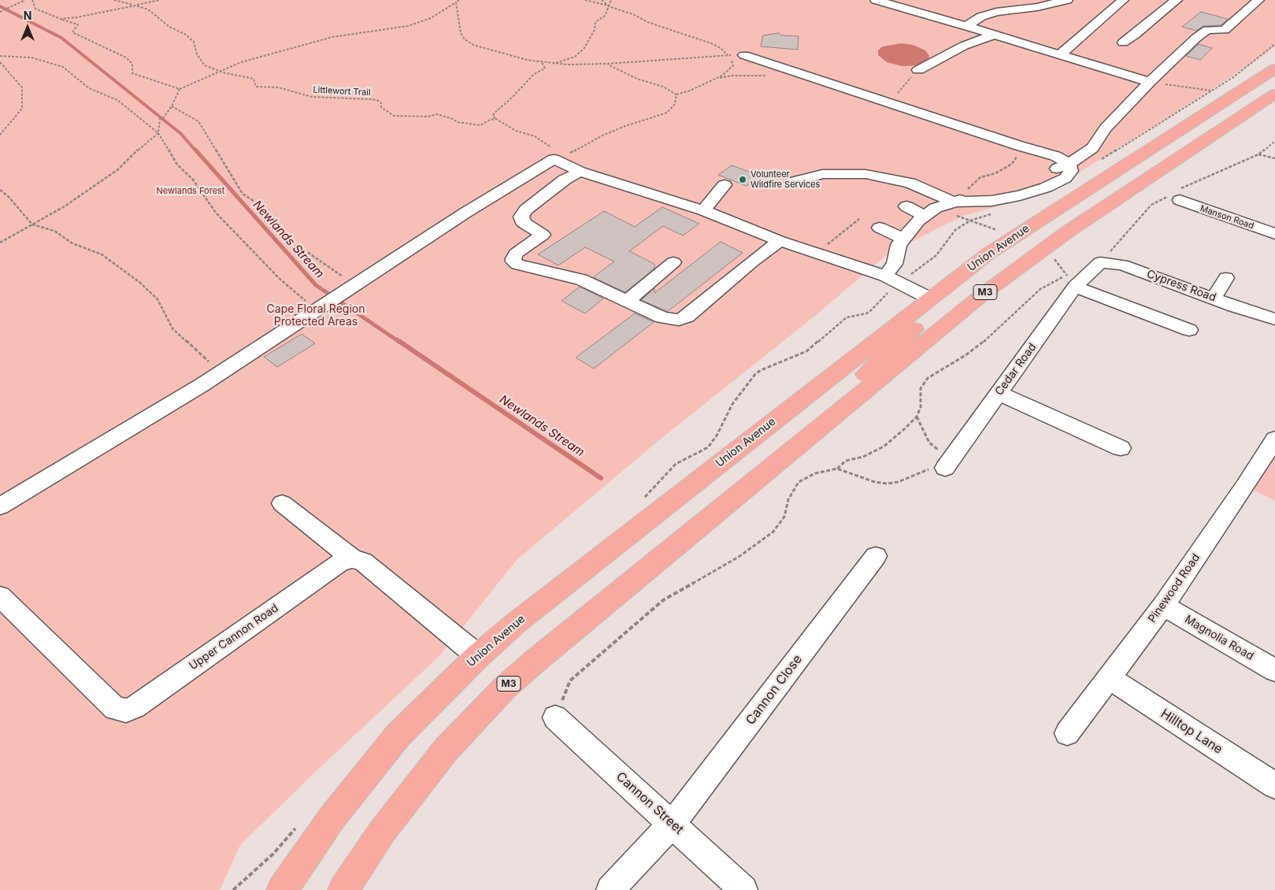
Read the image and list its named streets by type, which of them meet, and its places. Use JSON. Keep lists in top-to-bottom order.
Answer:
{
  "streets": {
    "highway": ["Union Avenue", "M3"],
    "street": [
      "Manson Road",
      "Cypress Road",
      "Cedar Road",
      "Pinewood Road",
      "Upper Cannon Road",
      "Magnolia Road",
      "Cannon Close",
      "Hilltop Lane",
      "Cannon Street"
    ],
    "path": ["Littlewort Trail"]
  },
  "crossings": [
    ["Cypress Road", "Cedar Road"],
    ["Pinewood Road", "Magnolia Road"],
    ["Pinewood Road", "Hilltop Lane"],
    ["Cannon Close", "Cannon Street"]
  ],
  "water": ["Newlands Stream"],
  "parks": ["Newlands Forest", "Cape Floral Region Protected Areas"],
  "places": ["Volunteer Wildfire Services"],
  "north": "top"
}
